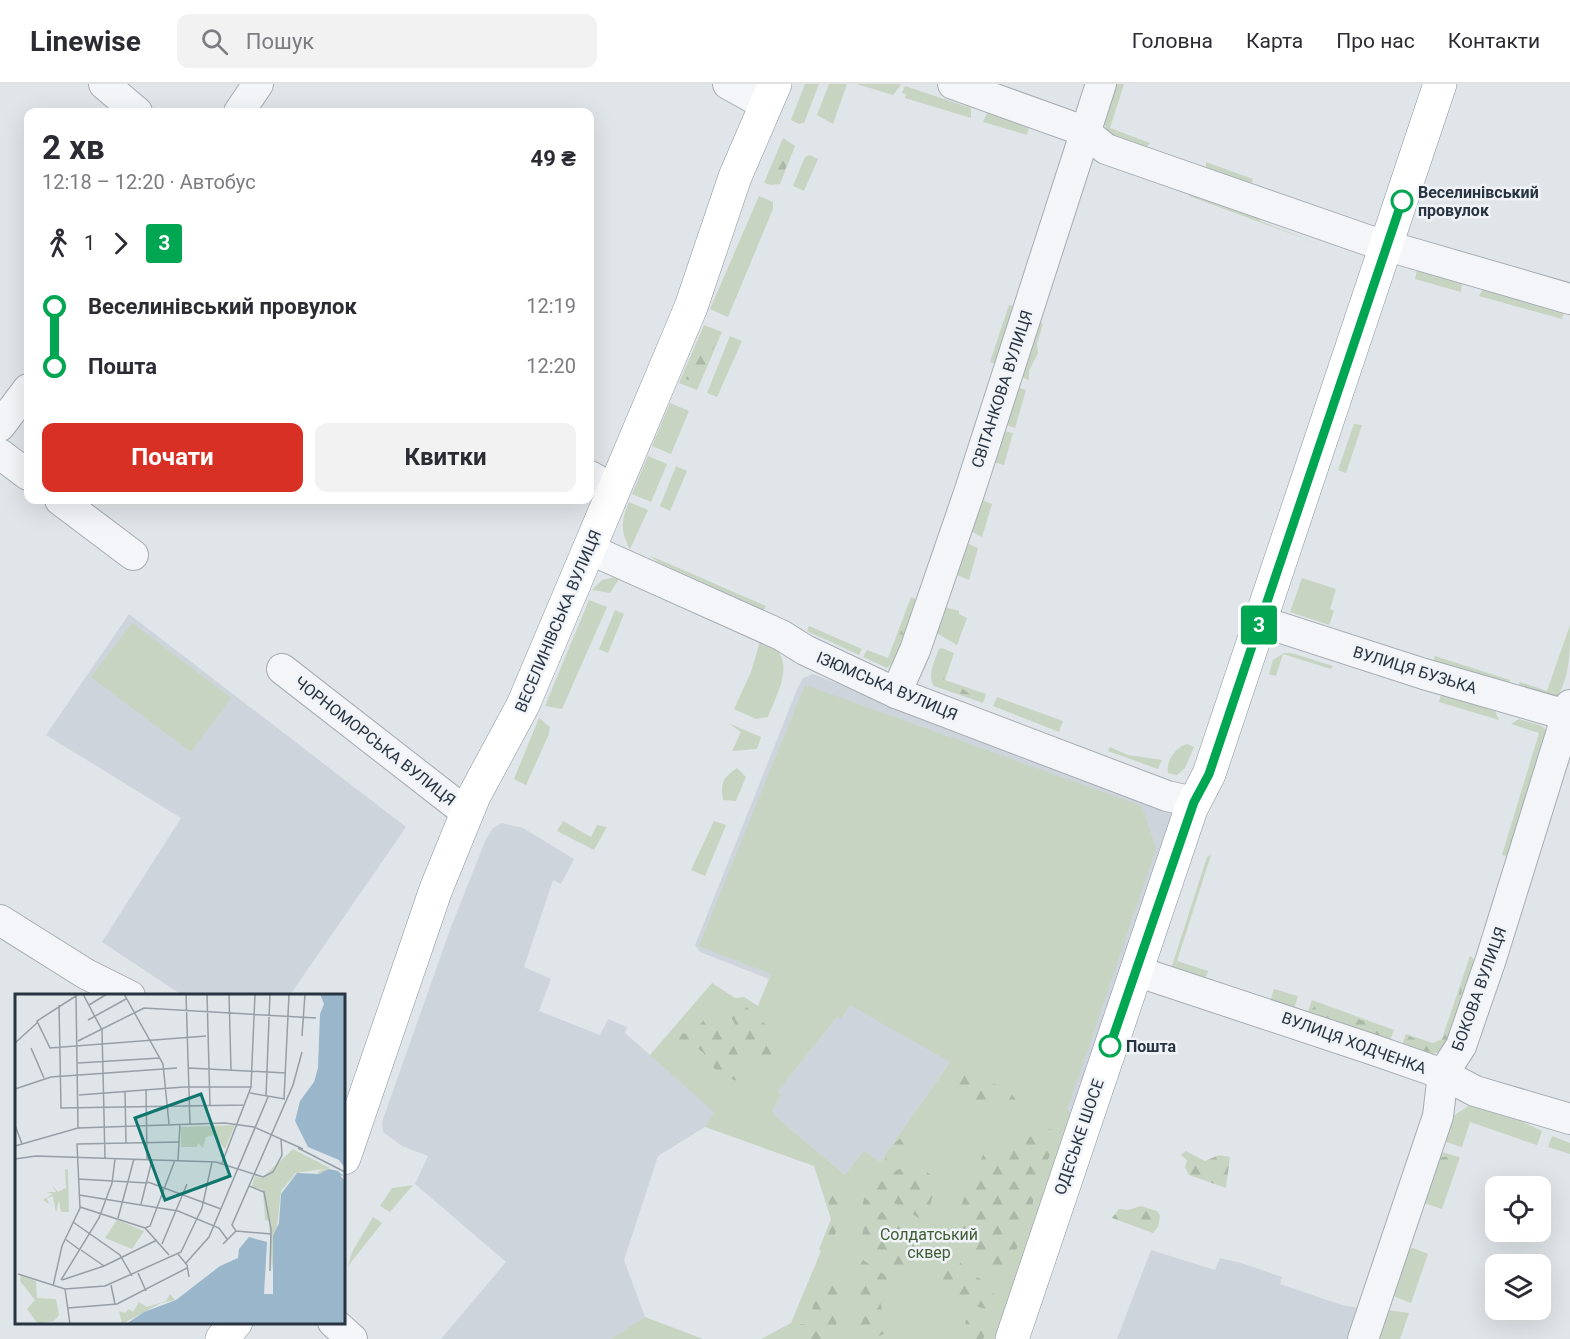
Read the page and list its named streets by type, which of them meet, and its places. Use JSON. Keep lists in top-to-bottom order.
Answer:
{
  "streets": {
    "highway": ["ВЕСЕЛИНІВСЬКА ВУЛИЦЯ", "ОДЕСЬКЕ ШОСЕ"],
    "street": [
      "СВІТАНКОВА ВУЛИЦЯ",
      "ВУЛИЦЯ БУЗЬКА",
      "ІЗЮМСЬКА ВУЛИЦЯ",
      "ЧОРНОМОРСЬКА ВУЛИЦЯ",
      "БОКОВА ВУЛИЦЯ",
      "ВУЛИЦЯ ХОДЧЕНКА"
    ]
  },
  "crossings": [
    ["СВІТАНКОВА ВУЛИЦЯ", "ІЗЮМСЬКА ВУЛИЦЯ"],
    ["ВЕСЕЛИНІВСЬКА ВУЛИЦЯ", "ІЗЮМСЬКА ВУЛИЦЯ"],
    ["ВЕСЕЛИНІВСЬКА ВУЛИЦЯ", "ЧОРНОМОРСЬКА ВУЛИЦЯ"],
    ["ВУЛИЦЯ БУЗЬКА", "БОКОВА ВУЛИЦЯ"],
    ["ВУЛИЦЯ БУЗЬКА", "ОДЕСЬКЕ ШОСЕ"],
    ["ІЗЮМСЬКА ВУЛИЦЯ", "ОДЕСЬКЕ ШОСЕ"],
    ["БОКОВА ВУЛИЦЯ", "ВУЛИЦЯ ХОДЧЕНКА"],
    ["ВУЛИЦЯ ХОДЧЕНКА", "ОДЕСЬКЕ ШОСЕ"]
  ],
  "parks": ["Солдатський сквер"],
  "places": ["Веселинівський провулок", "Пошта"],
  "lines": ["bus line 3"],
  "page": {
    "header": "Linewise",
    "search": "Пошук",
    "nav": [
      "Головна",
      "Карта",
      "Про нас",
      "Контакти"
    ],
    "on_map": "3",
    "heading": ["2 хв", "12:18 – 12:20 · Автобус", "49 ₴"],
    "legs": ["1", "3"],
    "list": [
      {
        "name": "Веселинівський провулок",
        "value": "12:19"
      },
      {
        "name": "Пошта",
        "value": "12:20"
      }
    ],
    "buttons": ["Почати", "Квитки"]
  }
}
